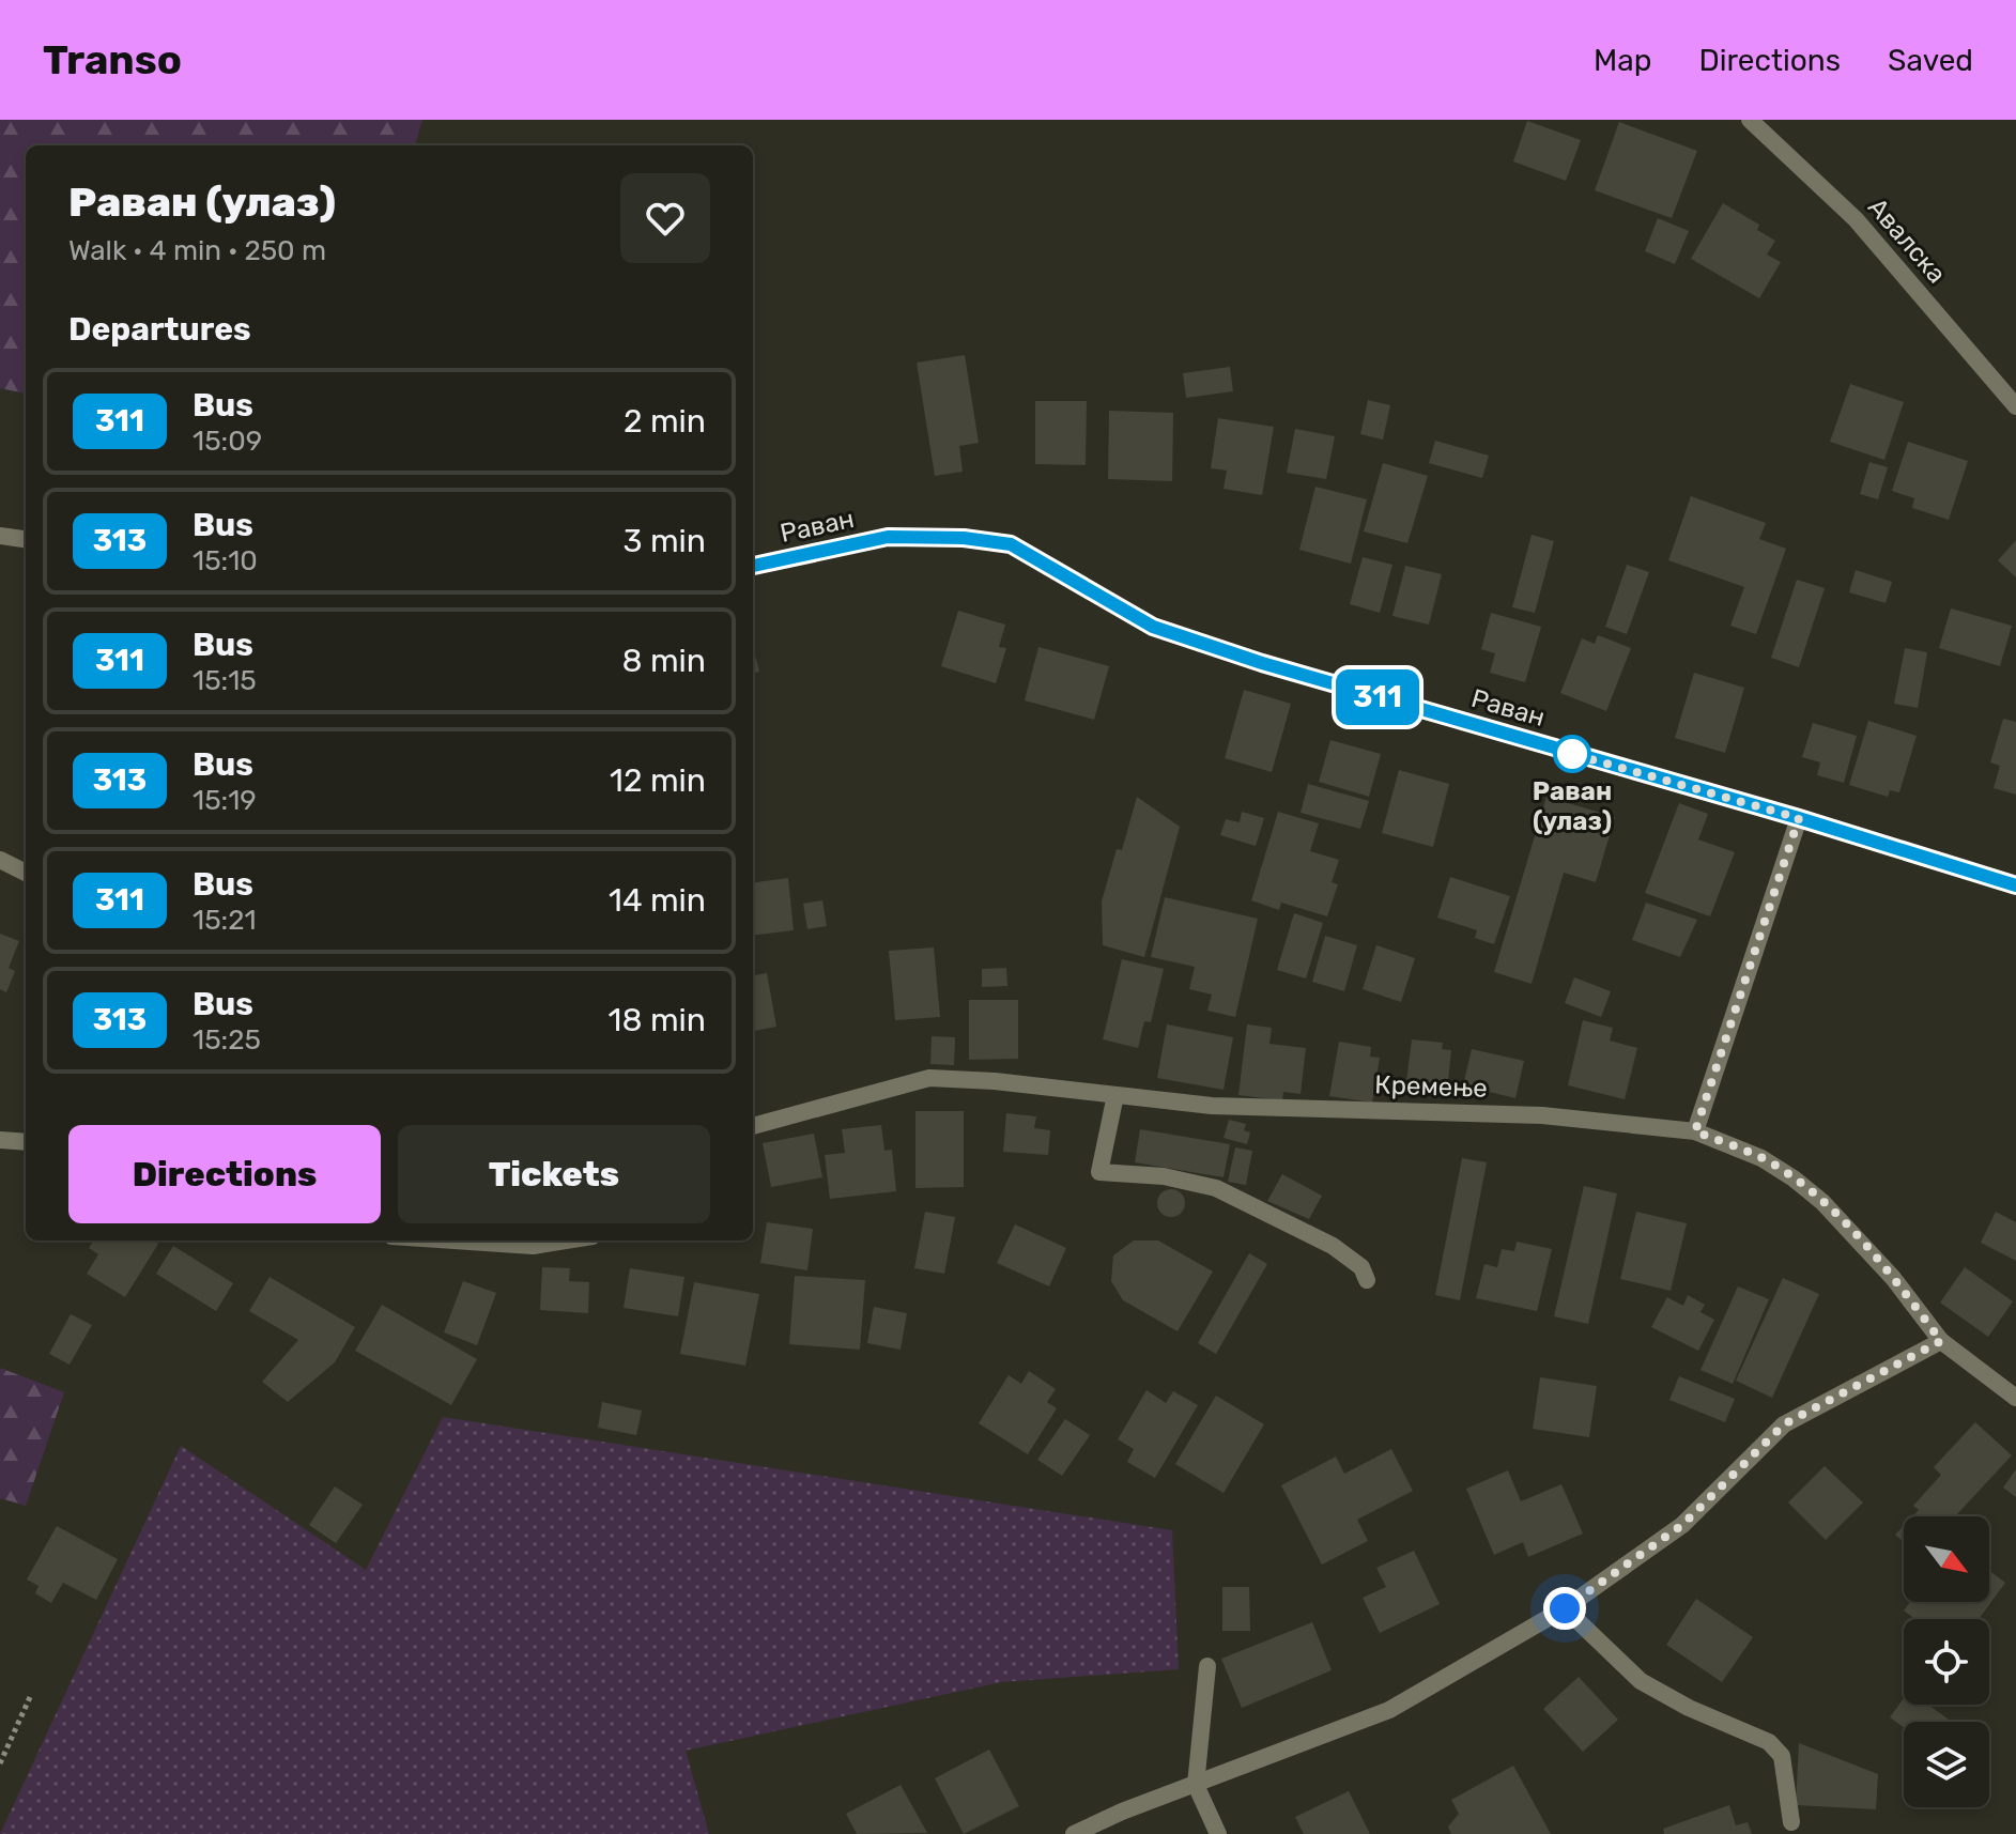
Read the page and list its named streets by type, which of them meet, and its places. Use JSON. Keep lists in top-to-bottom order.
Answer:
{
  "streets": {
    "street": ["Авалска", "Раван", "Кремење"]
  },
  "places": ["Раван (улаз)"],
  "lines": ["bus line 311"],
  "north": "bottom right",
  "page": {
    "header": "Transo",
    "nav": ["Map", "Directions", "Saved"],
    "on_map": "311",
    "heading": [
      ["Раван (улаз)", "Walk · 4 min · 250 m"],
      "Departures"
    ],
    "list": [
      {
        "mark": "311",
        "name": "Bus",
        "note": "15:09",
        "value": "2 min"
      },
      {
        "mark": "313",
        "name": "Bus",
        "note": "15:10",
        "value": "3 min"
      },
      {
        "mark": "311",
        "name": "Bus",
        "note": "15:15",
        "value": "8 min"
      },
      {
        "mark": "313",
        "name": "Bus",
        "note": "15:19",
        "value": "12 min"
      },
      {
        "mark": "311",
        "name": "Bus",
        "note": "15:21",
        "value": "14 min"
      },
      {
        "mark": "313",
        "name": "Bus",
        "note": "15:25",
        "value": "18 min"
      }
    ],
    "buttons": ["Directions", "Tickets"]
  }
}
